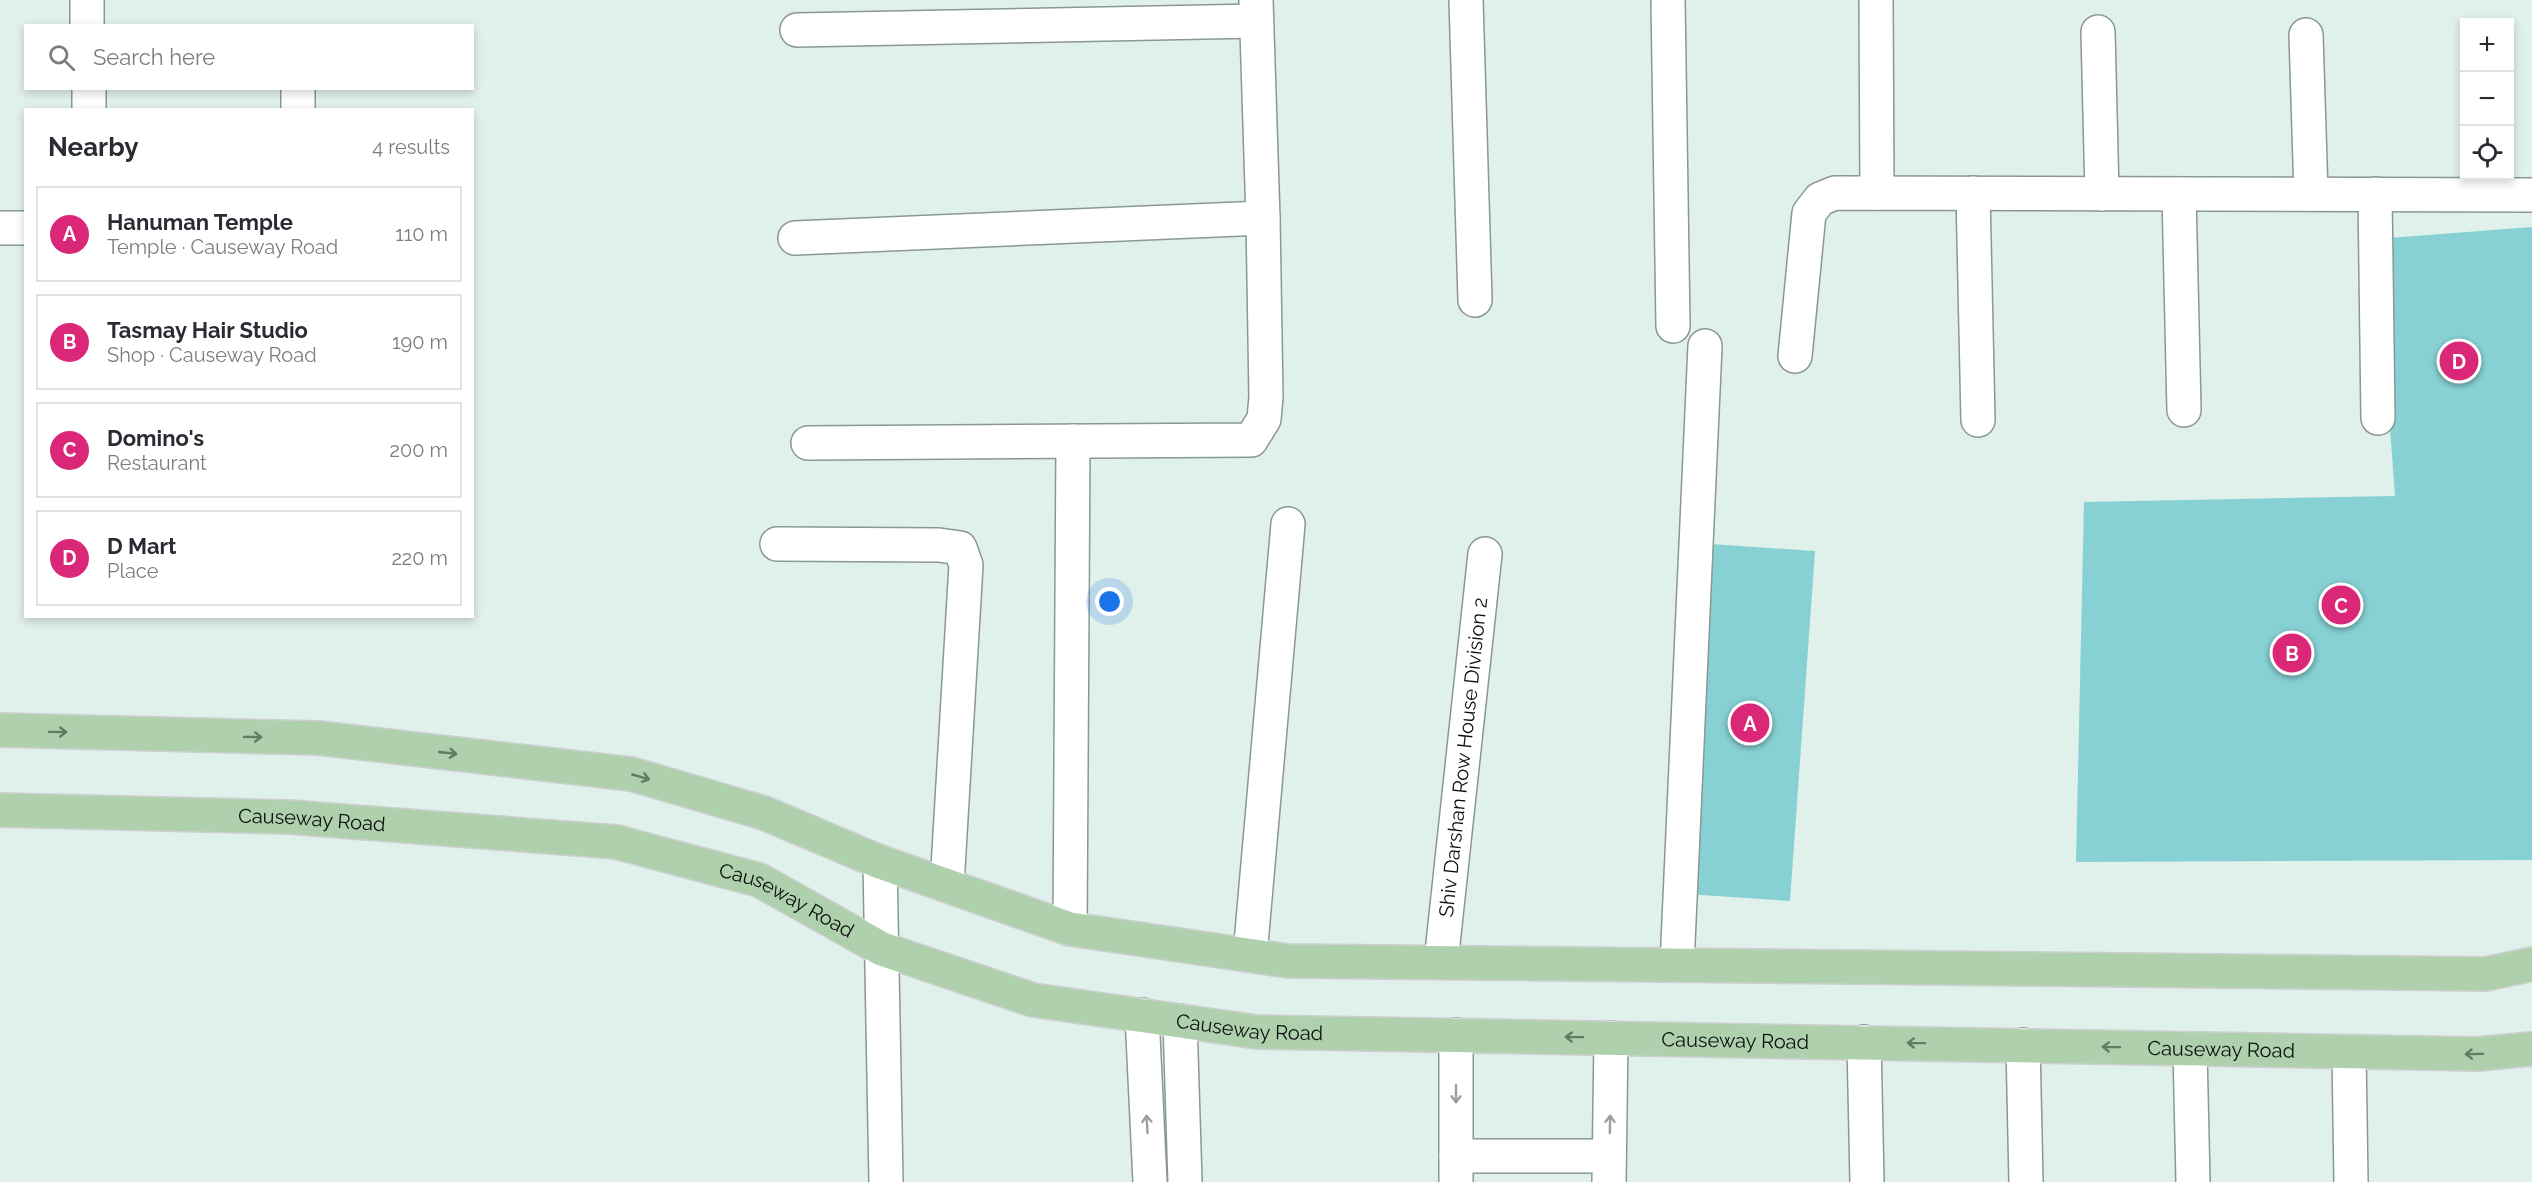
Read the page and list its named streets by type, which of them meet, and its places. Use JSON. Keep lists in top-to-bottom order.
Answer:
{
  "streets": {
    "main road": ["Causeway Road"],
    "street": ["Shiv Darshan Row House Division 2"]
  },
  "page": {
    "map_buttons": ["+", "−"],
    "search": "Search here",
    "heading": ["Nearby", "4 results"],
    "list": [
      {
        "mark": "A",
        "name": "Hanuman Temple",
        "note": "Temple · Causeway Road",
        "value": "110 m"
      },
      {
        "mark": "B",
        "name": "Tasmay Hair Studio",
        "note": "Shop · Causeway Road",
        "value": "190 m"
      },
      {
        "mark": "C",
        "name": "Domino's",
        "note": "Restaurant",
        "value": "200 m"
      },
      {
        "mark": "D",
        "name": "D Mart",
        "note": "Place",
        "value": "220 m"
      }
    ],
    "pins": [
      "D",
      "C",
      "B",
      "A"
    ]
  }
}
